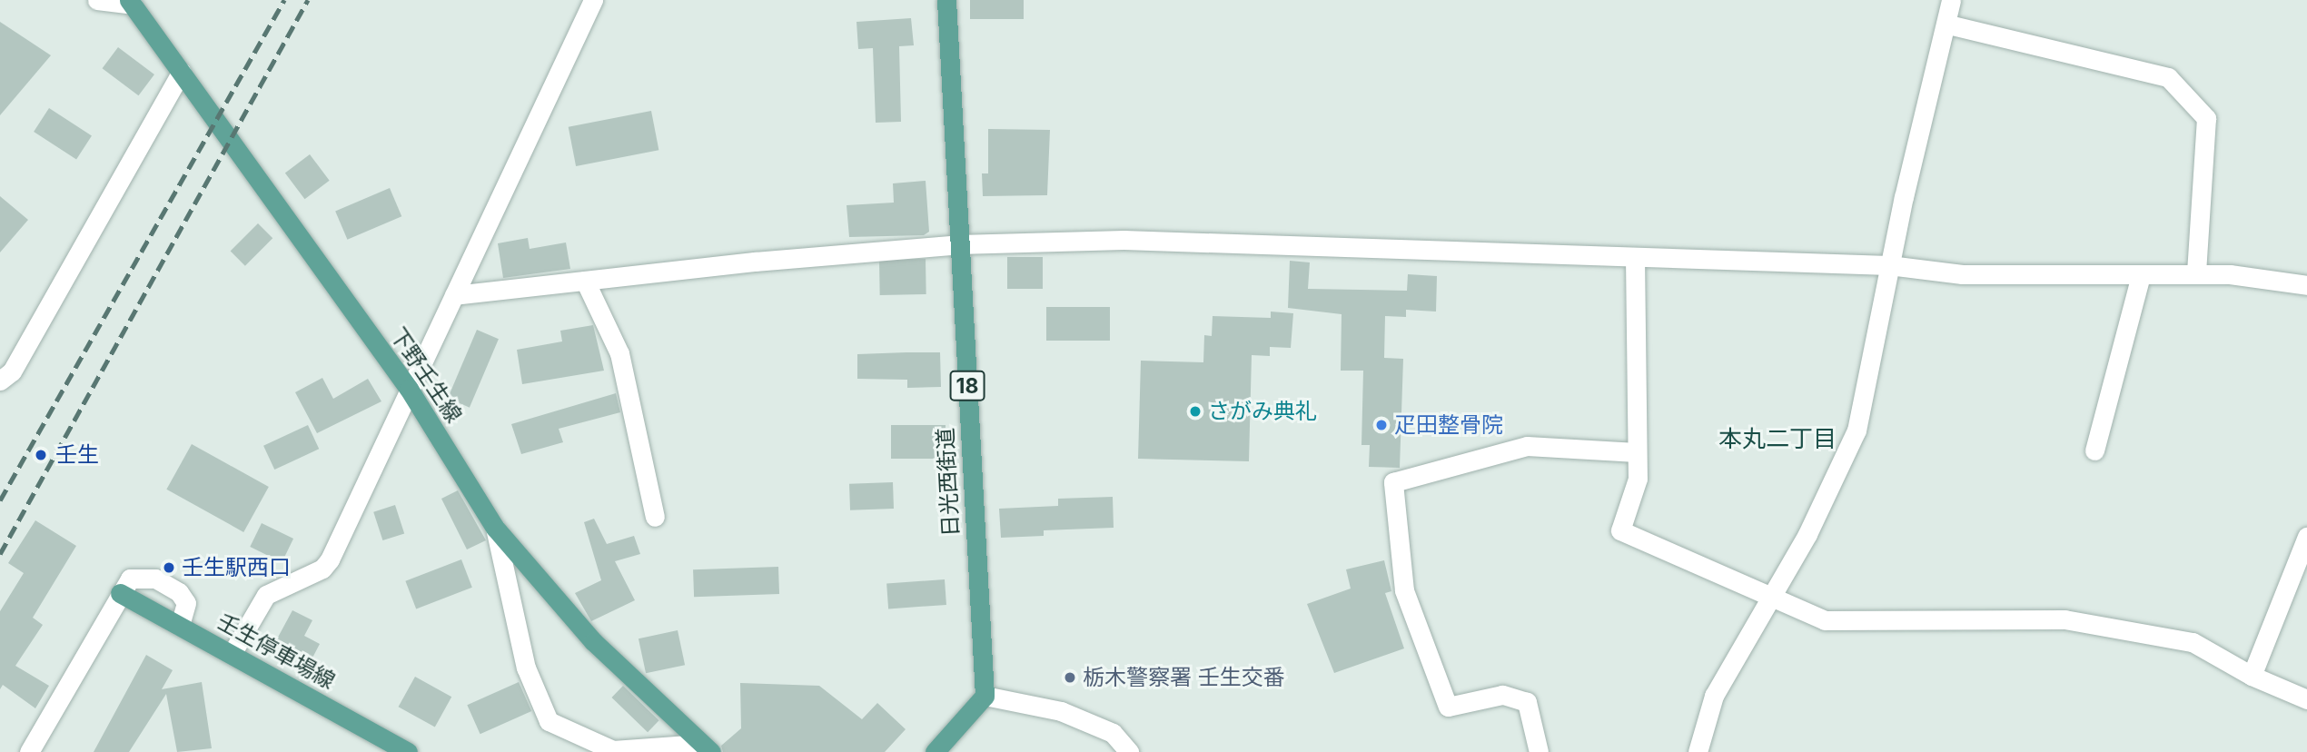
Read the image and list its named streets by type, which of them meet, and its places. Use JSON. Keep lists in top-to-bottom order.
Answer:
{
  "streets": {
    "main road": [
      "下野壬生線",
      "18",
      "日光西街道",
      "壬生停車場線"
    ]
  },
  "districts": ["本丸二丁目"],
  "places": [
    "さがみ典礼",
    "疋田整骨院",
    "壬生",
    "壬生駅西口",
    "栃木警察署 壬生交番"
  ]
}
